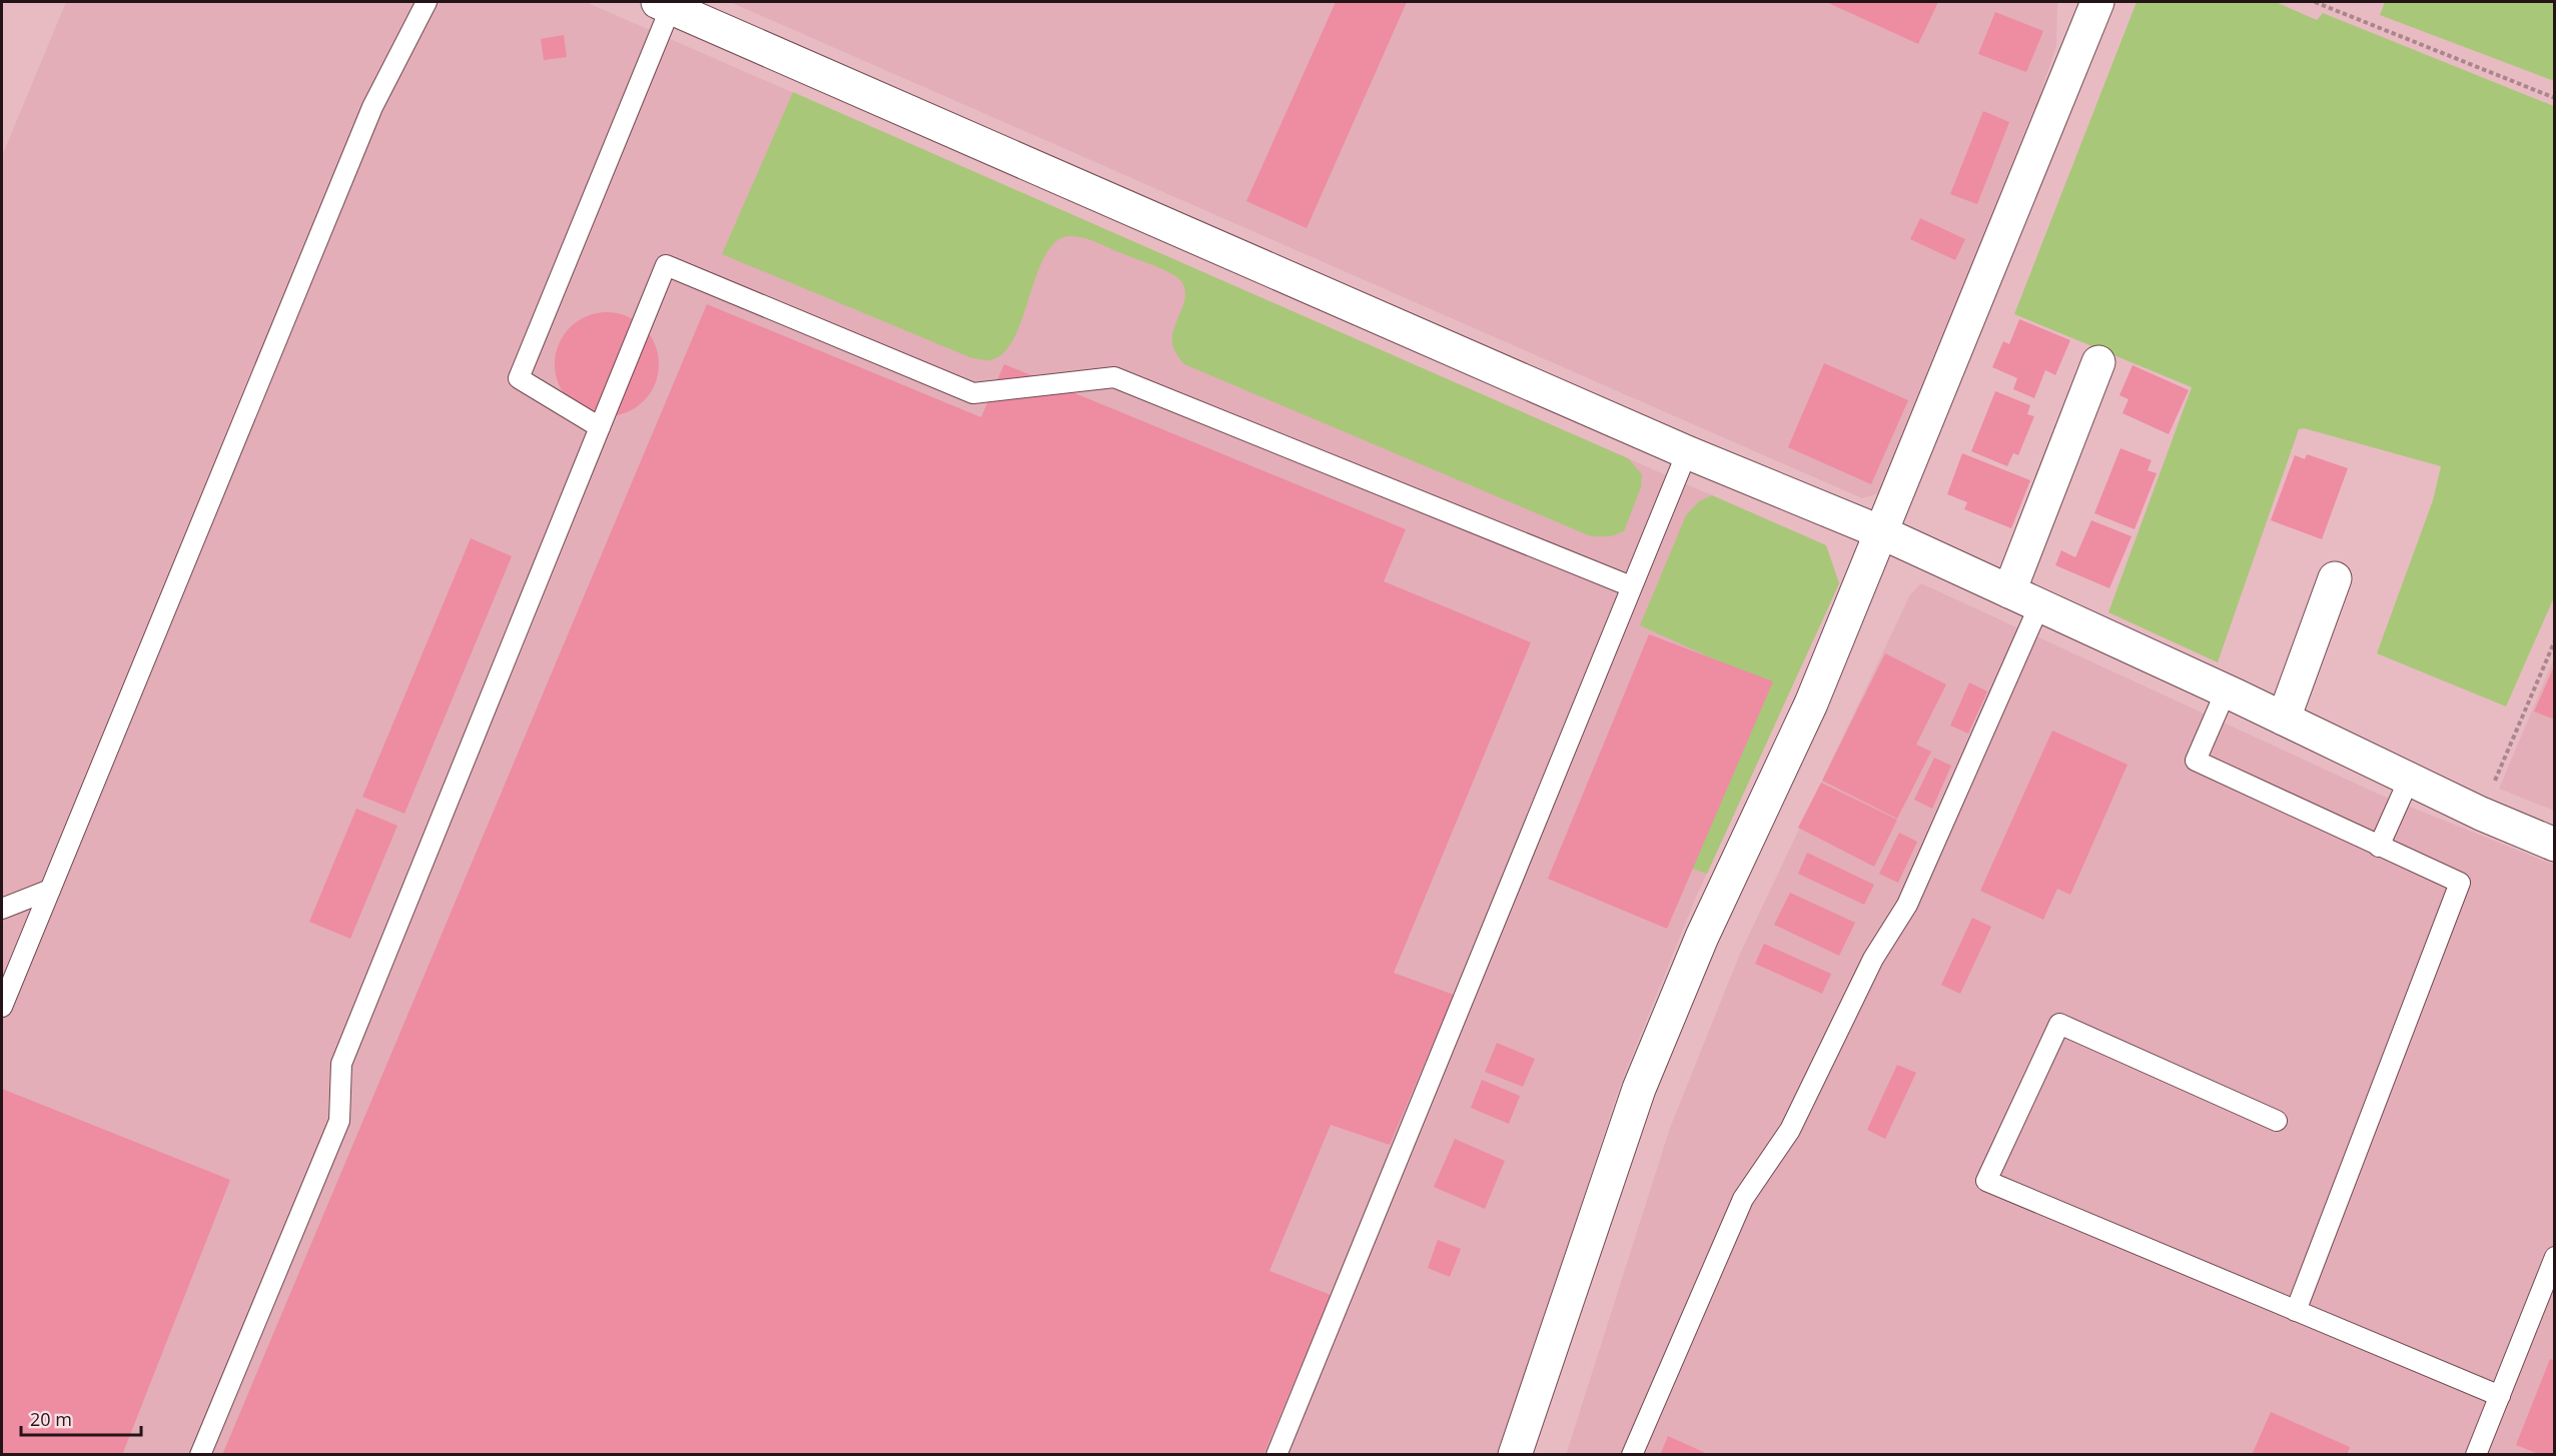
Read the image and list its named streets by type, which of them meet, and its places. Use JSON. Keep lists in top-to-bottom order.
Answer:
{
  "scale_bar": "20 m"
}
